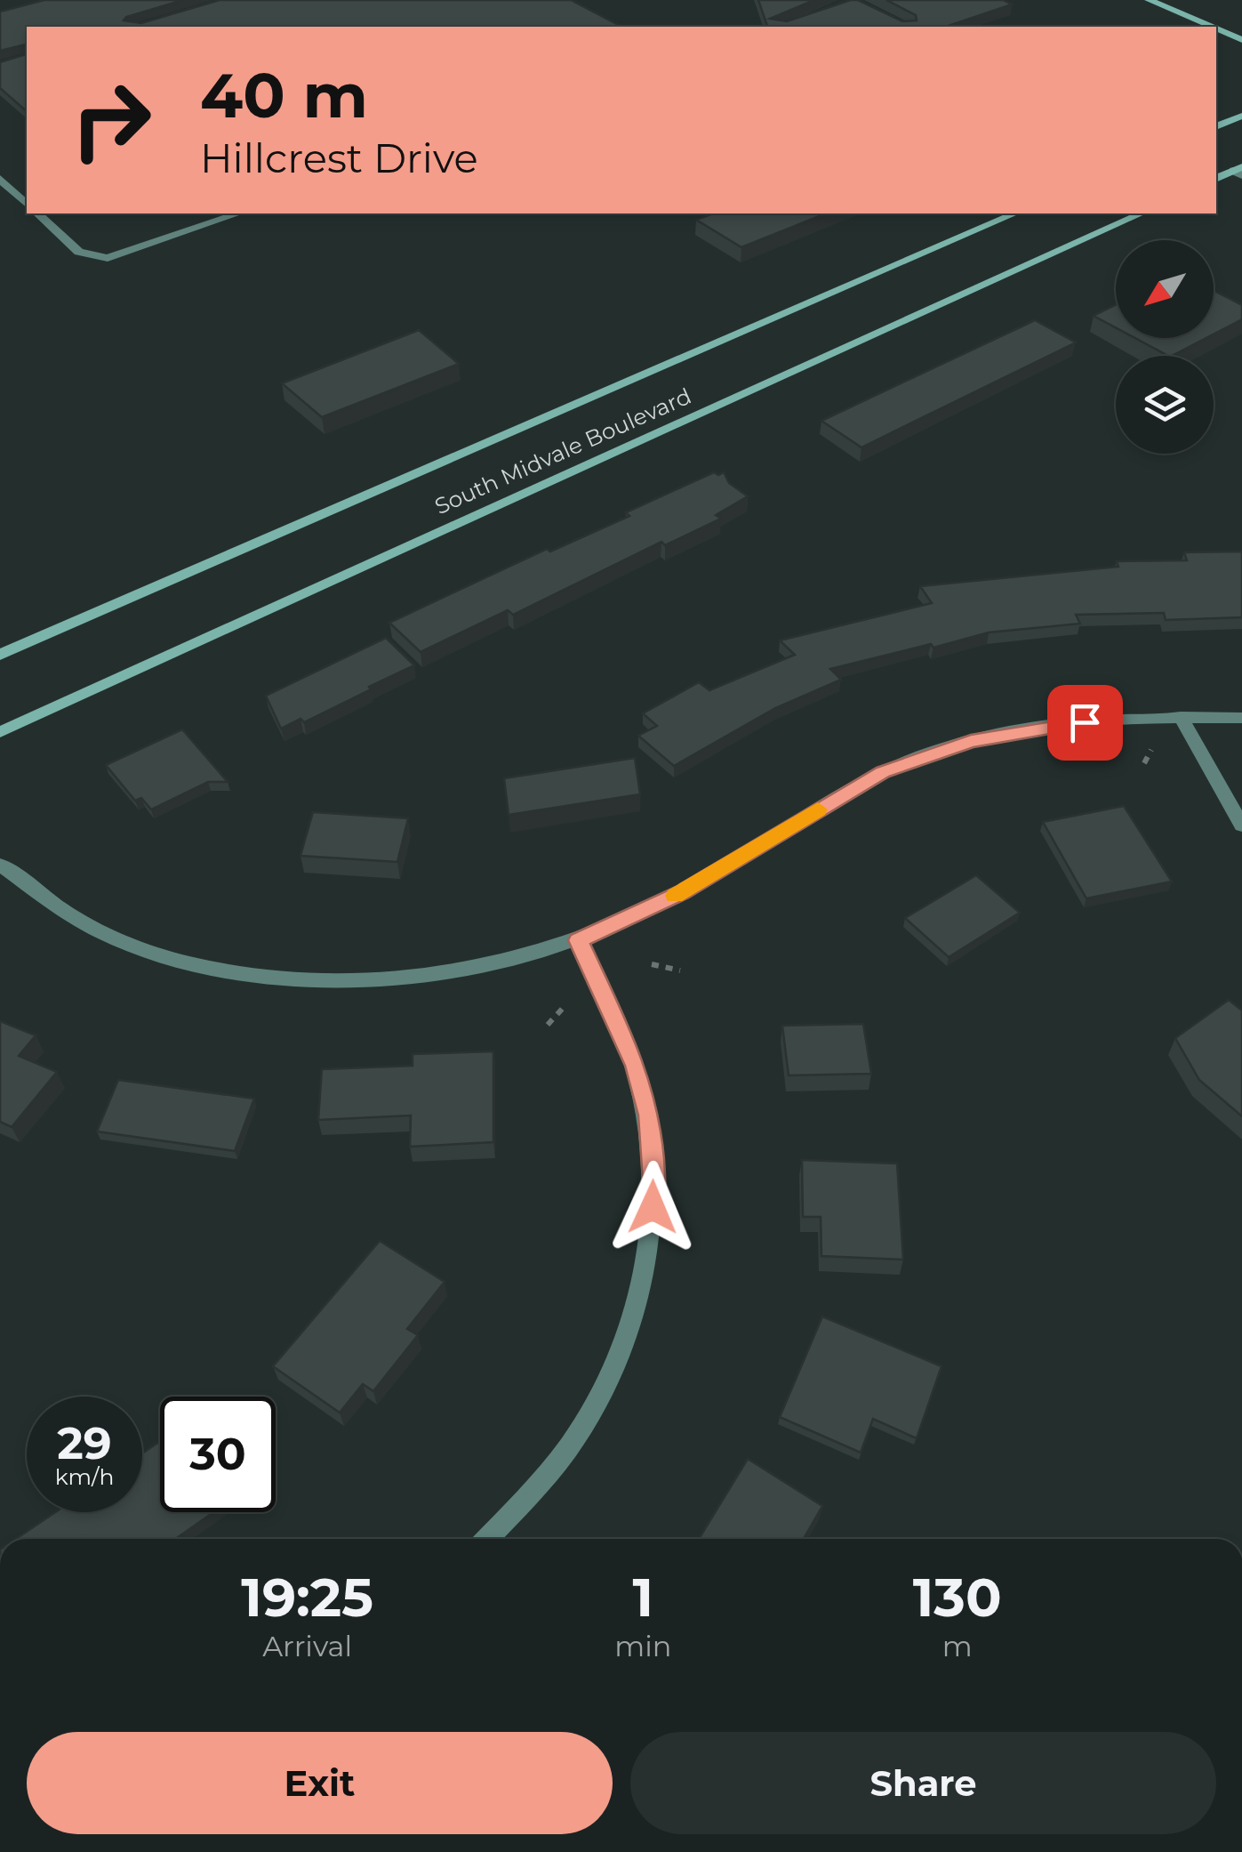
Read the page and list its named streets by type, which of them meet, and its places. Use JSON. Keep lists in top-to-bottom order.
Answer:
{
  "streets": {
    "main road": ["South Midvale Boulevard"]
  },
  "north": "bottom left",
  "page": {
    "turn": ["40 m", "Hillcrest Drive"],
    "speed": "29 km/h",
    "limit": "30",
    "eta": [
      "19:25",
      "Arrival",
      "1",
      "min",
      "130",
      "m"
    ],
    "buttons": ["Exit", "Share"]
  }
}
